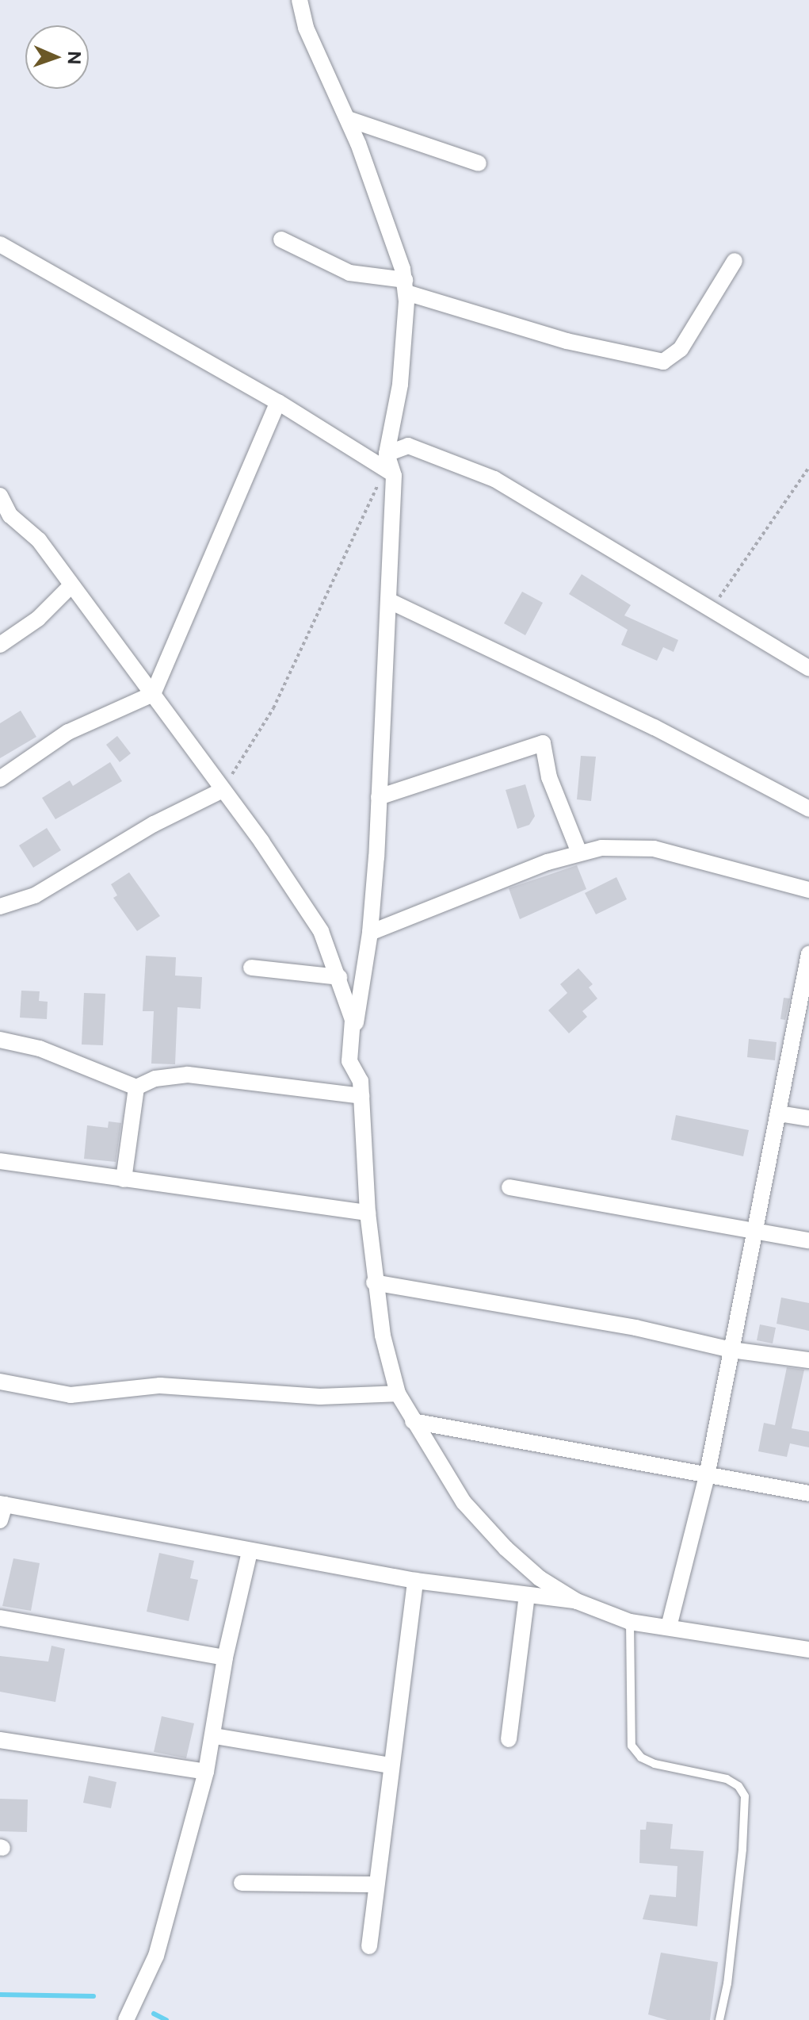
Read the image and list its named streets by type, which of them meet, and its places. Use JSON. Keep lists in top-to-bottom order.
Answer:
{
  "north": "right"
}
